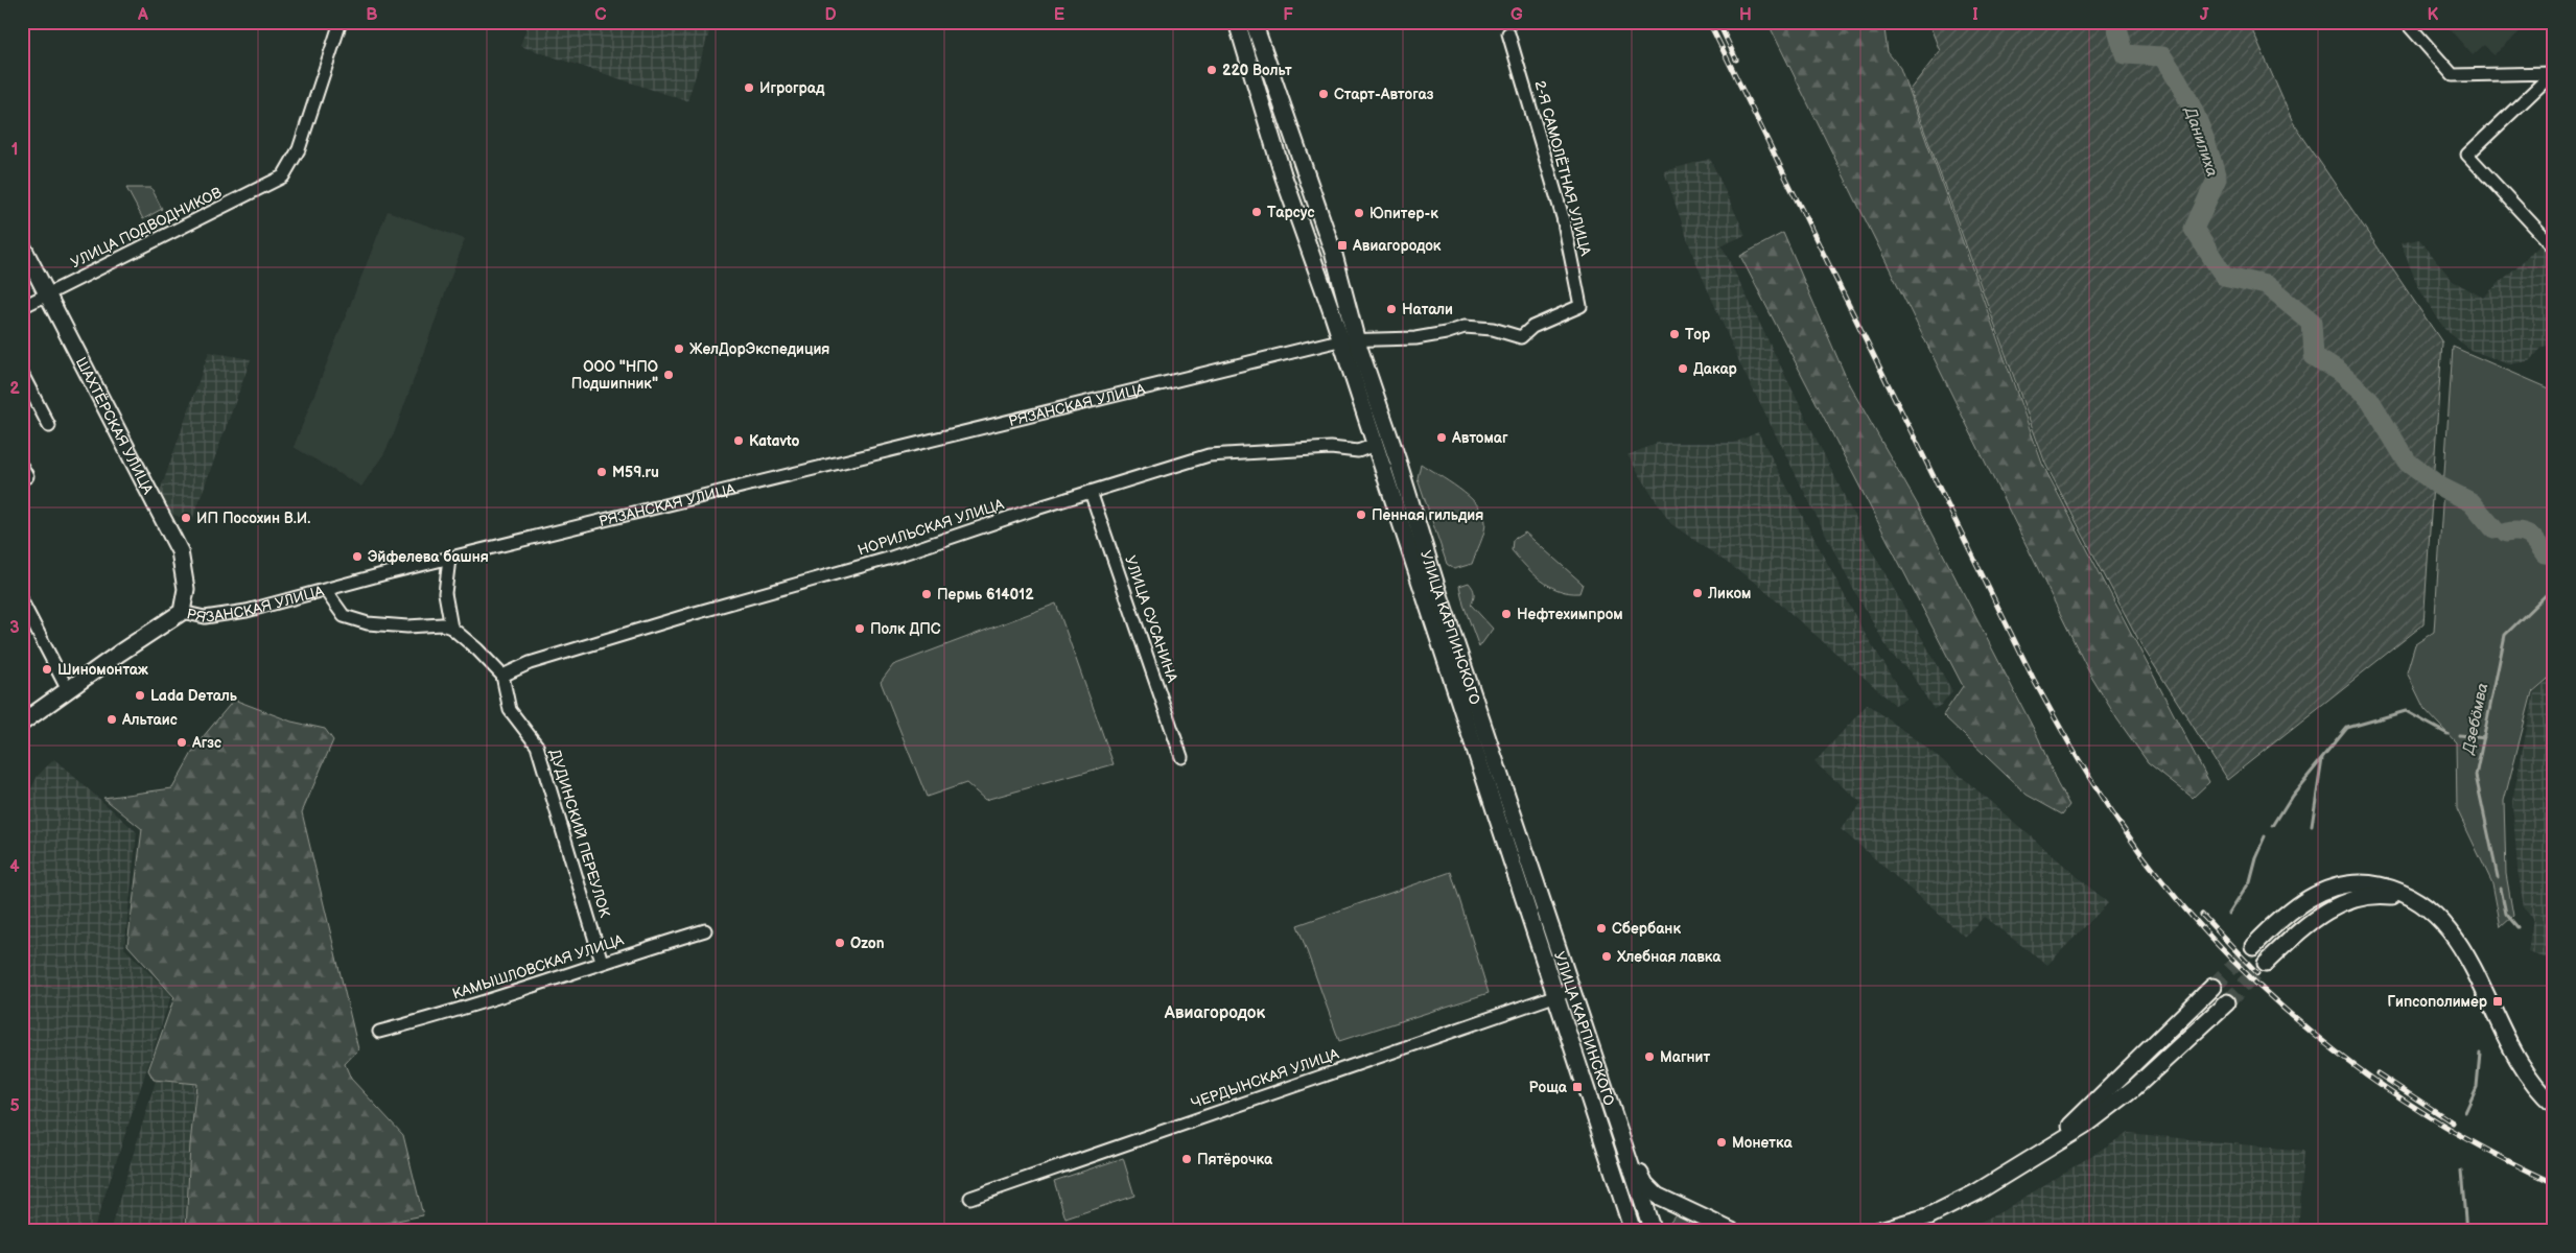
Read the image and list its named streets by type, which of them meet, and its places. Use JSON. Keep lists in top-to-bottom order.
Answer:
{
  "streets": {
    "main road": ["РЯЗАНСКАЯ УЛИЦА", "ШАХТЁРСКАЯ УЛИЦА", "УЛИЦА КАРПИНСКОГО"],
    "street": [
      "2-Я САМОЛЁТНАЯ УЛИЦА",
      "УЛИЦА ПОДВОДНИКОВ",
      "НОРИЛЬСКАЯ УЛИЦА",
      "УЛИЦА СУСАНИНА",
      "ДУДИНСКИЙ ПЕРЕУЛОК",
      "КАМЫШЛОВСКАЯ УЛИЦА",
      "ЧЕРДЫНСКАЯ УЛИЦА"
    ]
  },
  "crossings": [
    ["2-Я САМОЛЁТНАЯ УЛИЦА", "РЯЗАНСКАЯ УЛИЦА"],
    ["УЛИЦА ПОДВОДНИКОВ", "ШАХТЁРСКАЯ УЛИЦА"],
    ["РЯЗАНСКАЯ УЛИЦА", "ШАХТЁРСКАЯ УЛИЦА"],
    ["РЯЗАНСКАЯ УЛИЦА", "УЛИЦА КАРПИНСКОГО"],
    ["НОРИЛЬСКАЯ УЛИЦА", "УЛИЦА СУСАНИНА"],
    ["НОРИЛЬСКАЯ УЛИЦА", "УЛИЦА КАРПИНСКОГО"],
    ["НОРИЛЬСКАЯ УЛИЦА", "ДУДИНСКИЙ ПЕРЕУЛОК"],
    ["УЛИЦА КАРПИНСКОГО", "ЧЕРДЫНСКАЯ УЛИЦА"],
    ["ДУДИНСКИЙ ПЕРЕУЛОК", "КАМЫШЛОВСКАЯ УЛИЦА"]
  ],
  "districts": ["Авиагородок"],
  "water": ["Данилиха", "Дзебӧмва"],
  "places": {
    "other": [
      "220 Вольт",
      "Игроград",
      "Старт-Автогаз",
      "Тарсус",
      "Юпитер-к",
      "Натали",
      "Тор",
      "ЖелДорЭкспедиция",
      "Дакар",
      "ООО \"НПО Подшипник\"",
      "Автомаг",
      "Katavto",
      "M59.ru",
      "Пенная гильдия",
      "ИП Посохин В.И.",
      "Эйфелева башня",
      "Ликом",
      "Пермь 614012",
      "Нефтехимпром",
      "Полк ДПС",
      "Шиномонтаж",
      "Lada Dеталь",
      "Альтаис",
      "Агзс",
      "Сбербанк",
      "Ozon",
      "Хлебная лавка",
      "Магнит",
      "Монетка",
      "Пятёрочка"
    ],
    "transit": ["Авиагородок", "Гипсополимер", "Роща"]
  },
  "grid": {
    "columns": [
      "A",
      "B",
      "C",
      "D",
      "E",
      "F",
      "G",
      "H",
      "I",
      "J",
      "K"
    ],
    "rows": [
      "1",
      "2",
      "3",
      "4",
      "5"
    ]
  }
}
